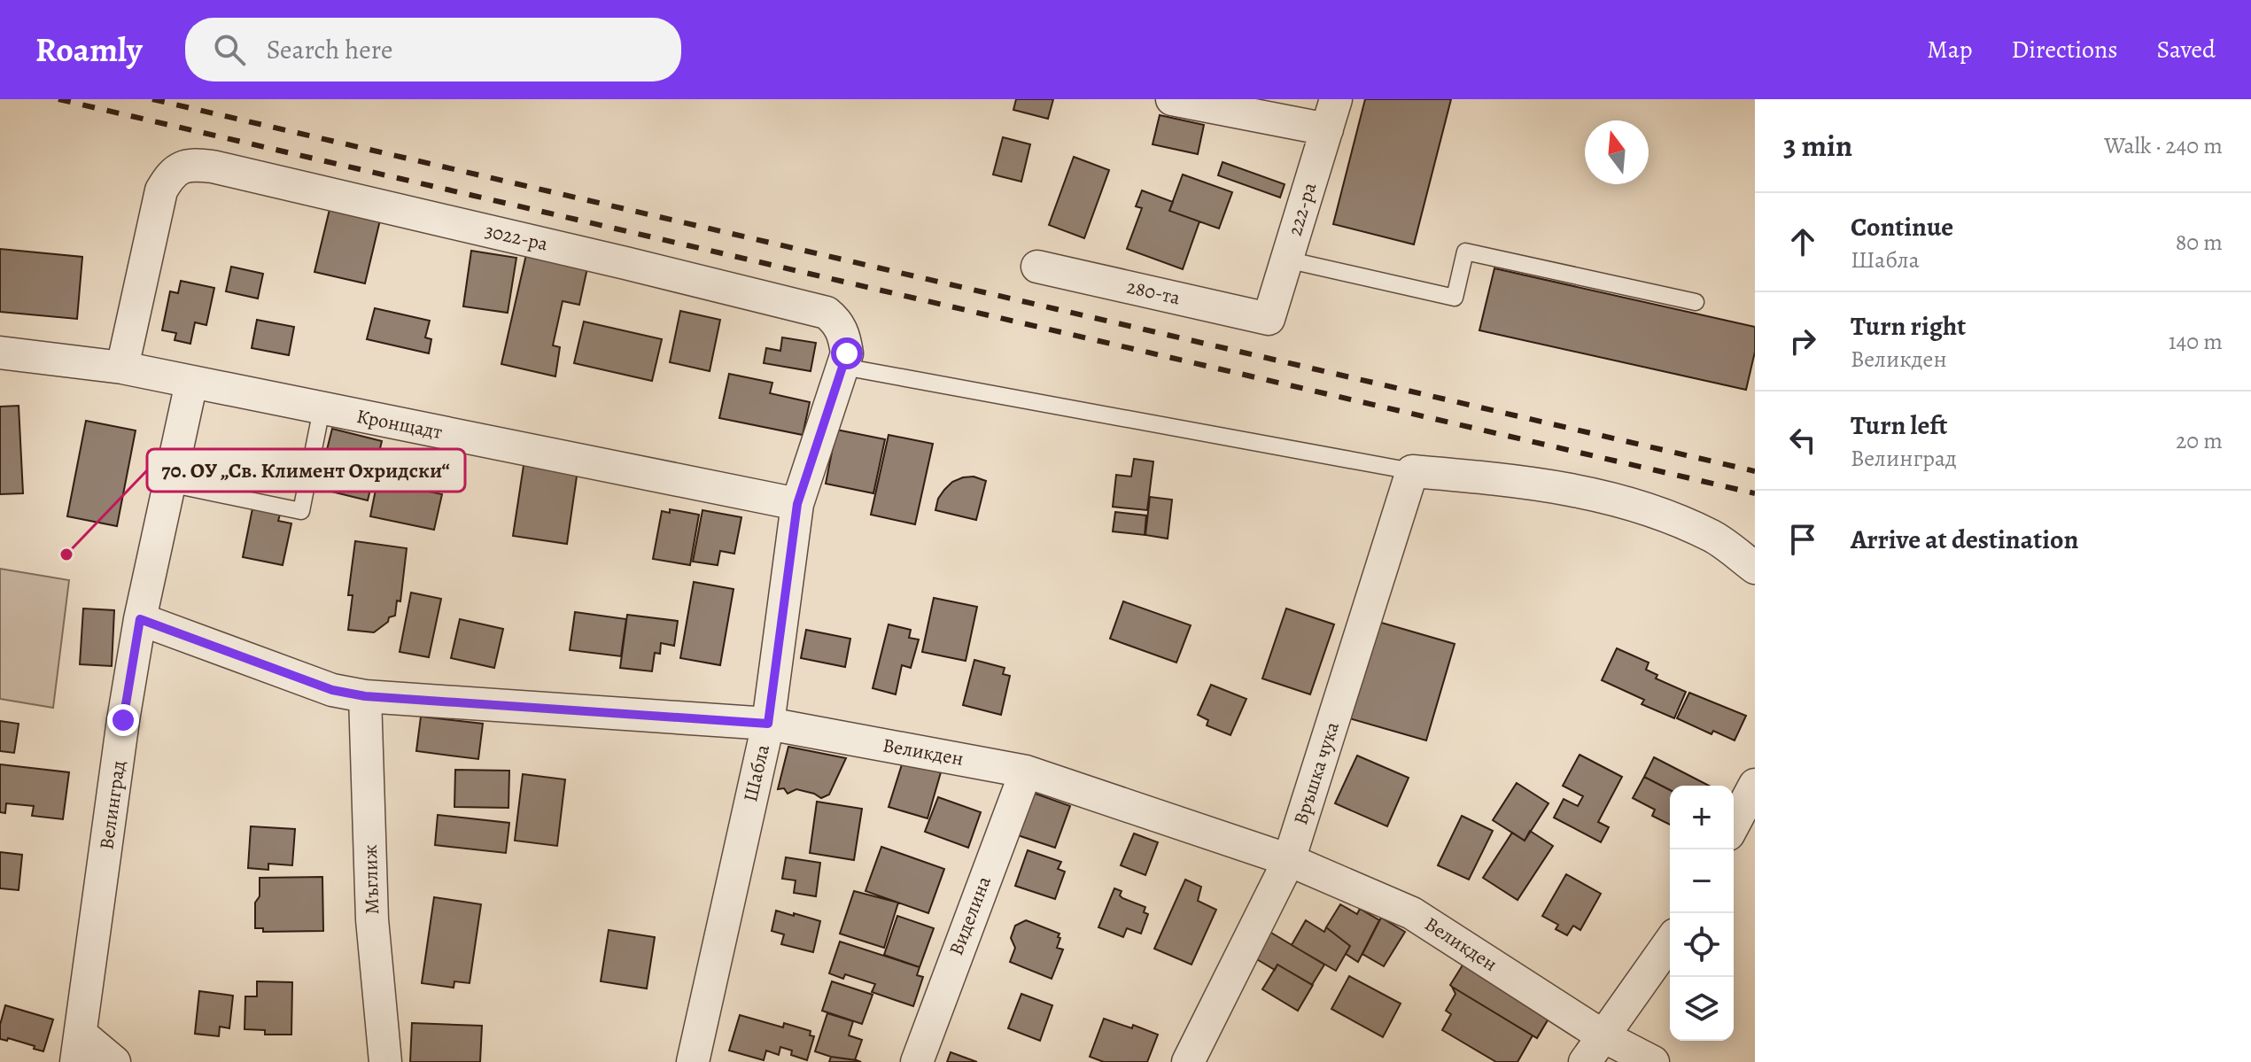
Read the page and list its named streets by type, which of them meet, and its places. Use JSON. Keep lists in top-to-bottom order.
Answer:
{
  "streets": {
    "street": [
      "222-ра",
      "3022-ра",
      "280-та",
      "Кронщадт",
      "Великден",
      "Шабла",
      "Връшка чука",
      "Велинград",
      "Мъглиж",
      "Виделина"
    ]
  },
  "crossings": [
    ["222-ра", "280-та"],
    ["3022-ра", "Кронщадт"],
    ["3022-ра", "Шабла"],
    ["Кронщадт", "Шабла"],
    ["Кронщадт", "Велинград"],
    ["Великден", "Шабла"],
    ["Великден", "Връшка чука"],
    ["Великден", "Велинград"],
    ["Великден", "Мъглиж"],
    ["Великден", "Виделина"]
  ],
  "places": ["70. ОУ „Св. Климент Охридски“"],
  "north": "top",
  "page": {
    "header": "Roamly",
    "search": "Search here",
    "nav": ["Map", "Directions", "Saved"],
    "heading": ["3 min", "Walk · 240 m"],
    "list": [
      ["Continue", "Шабла", "80 m"],
      ["Turn right", "Великден", "140 m"],
      ["Turn left", "Велинград", "20 m"],
      "Arrive at destination"
    ],
    "map_buttons": ["+", "−"]
  }
}
